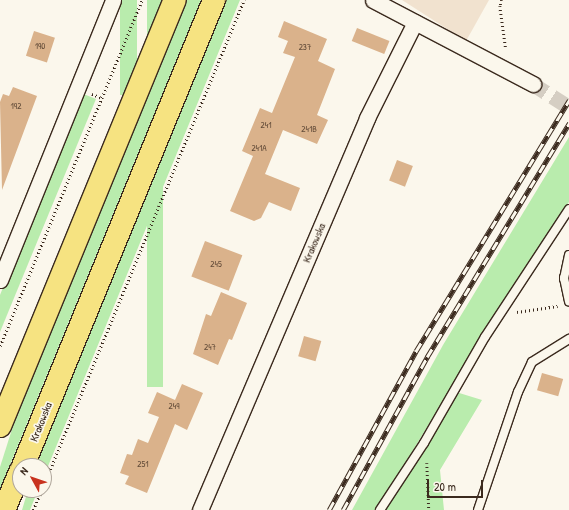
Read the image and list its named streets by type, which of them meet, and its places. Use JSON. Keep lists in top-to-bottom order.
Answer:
{
  "streets": {
    "main road": ["Krakowska"]
  },
  "house_numbers": [
    "190",
    "237",
    "192",
    "241",
    "241B",
    "241A",
    "245",
    "247",
    "249",
    "251"
  ],
  "scale_bar": "20 m",
  "north": "top left"
}
